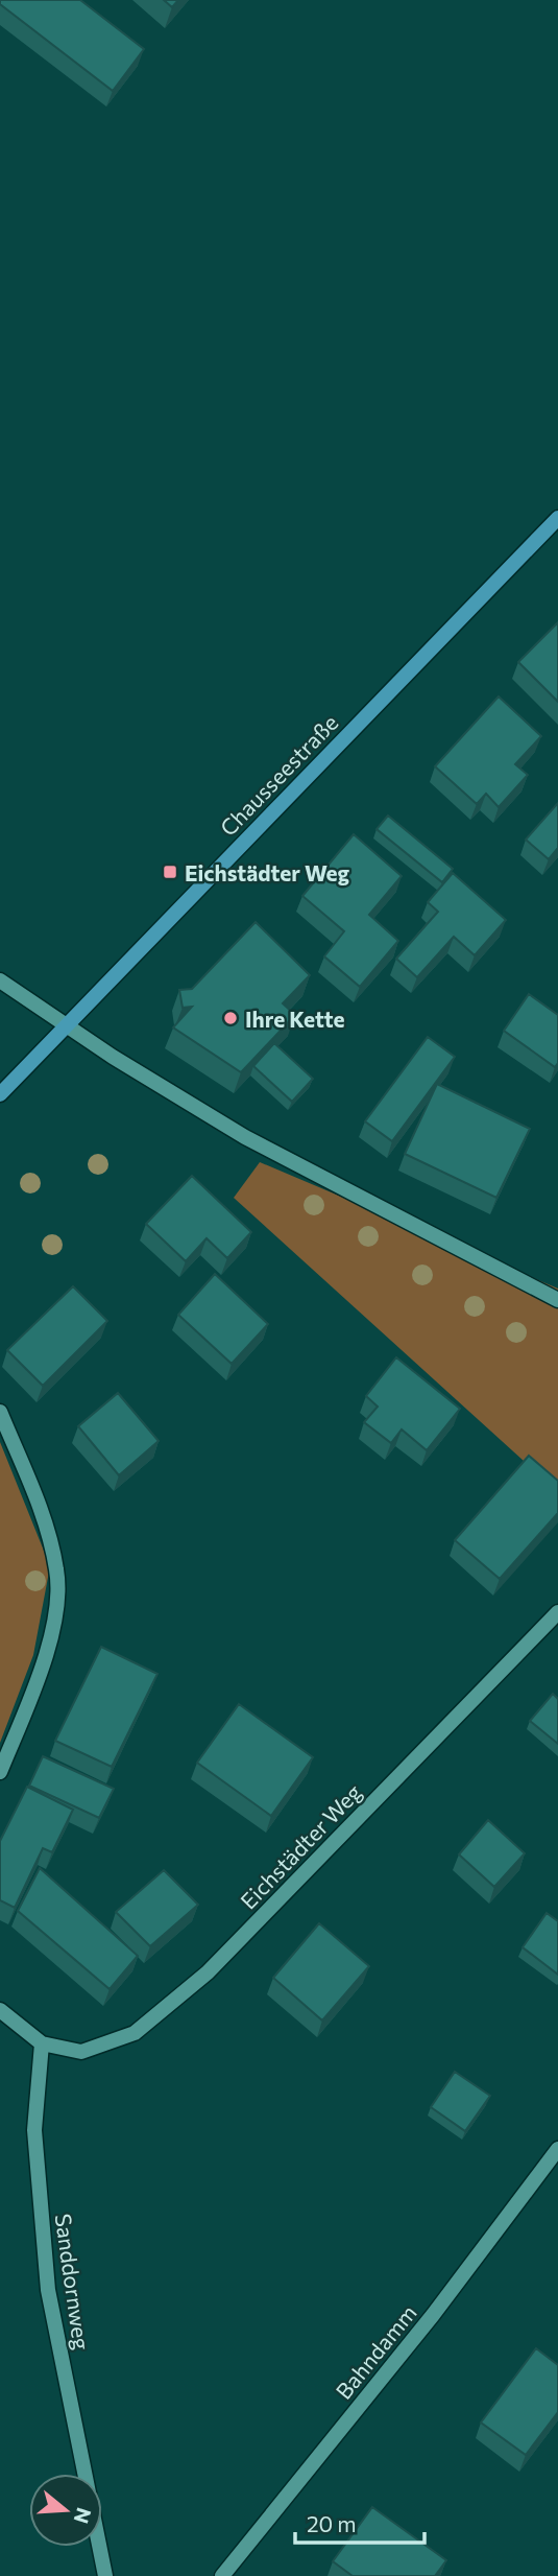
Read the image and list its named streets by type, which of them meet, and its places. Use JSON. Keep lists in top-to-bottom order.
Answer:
{
  "streets": {
    "main road": ["Chausseestraße"],
    "street": ["Eichstädter Weg", "Sanddornweg", "Bahndamm"]
  },
  "crossings": [
    ["Eichstädter Weg", "Sanddornweg"]
  ],
  "places": {
    "transit": ["Eichstädter Weg"],
    "other": ["Ihre Kette"]
  },
  "scale_bar": "20 m",
  "north": "right"
}
